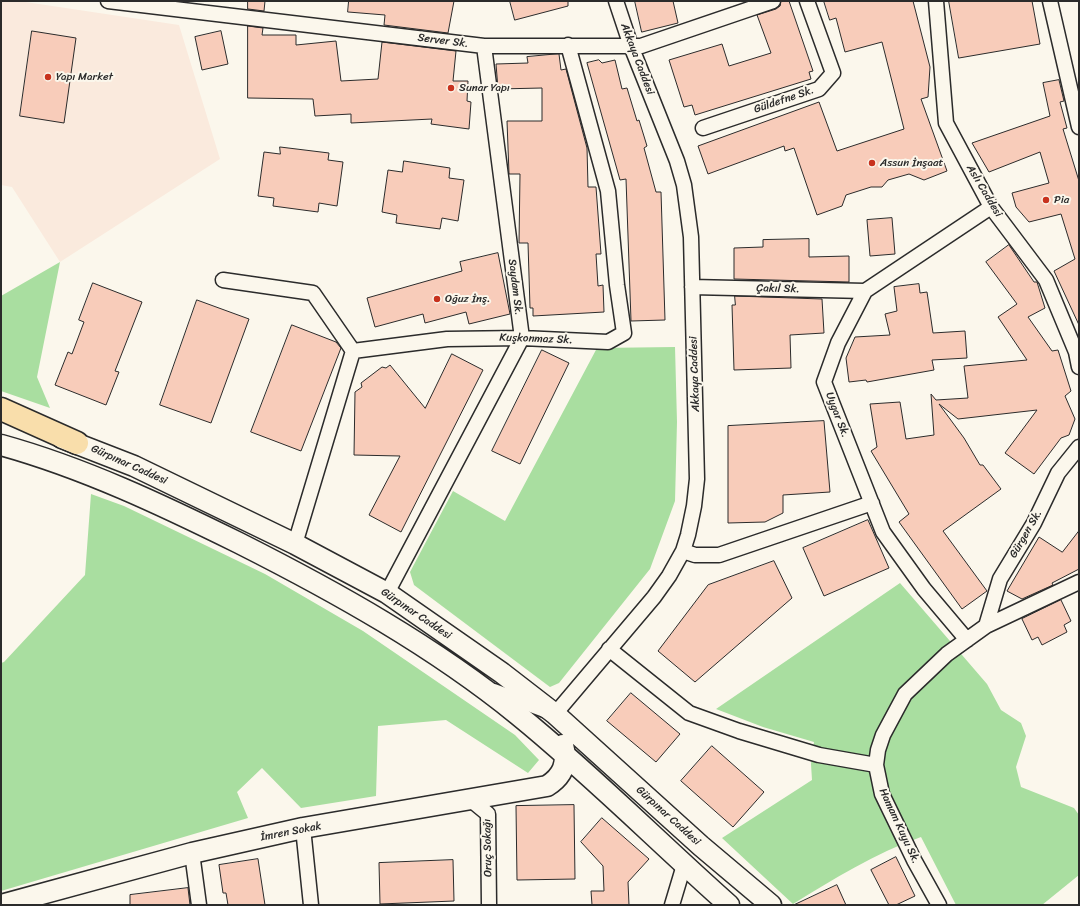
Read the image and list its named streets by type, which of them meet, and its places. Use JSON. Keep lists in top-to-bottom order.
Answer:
{
  "streets": {
    "main road": ["Gürpınar Caddesi", "İmren Sokak"],
    "street": [
      "Server Sk.",
      "Akkaya Caddesi",
      "Güldefne Sk.",
      "Aslı Caddesi",
      "Saydam Sk.",
      "Çakıl Sk.",
      "Kuşkonmaz Sk.",
      "Uygar Sk.",
      "Gürgen Sk.",
      "Hamam Kuyu Sk.",
      "Oruç Sokağı"
    ]
  },
  "crossings": [
    ["Server Sk.", "Akkaya Caddesi"],
    ["Server Sk.", "Saydam Sk."],
    ["Server Sk.", "Kuşkonmaz Sk."],
    ["Akkaya Caddesi", "Çakıl Sk."],
    ["Akkaya Caddesi", "Gürpınar Caddesi"],
    ["Aslı Caddesi", "Uygar Sk."],
    ["Saydam Sk.", "Kuşkonmaz Sk."],
    ["Çakıl Sk.", "Uygar Sk."],
    ["Uygar Sk.", "Hamam Kuyu Sk."],
    ["Gürgen Sk.", "Hamam Kuyu Sk."],
    ["İmren Sokak", "Oruç Sokağı"]
  ],
  "places": [
    "Yapı Market",
    "Sunar Yapı",
    "Assun İnşaat",
    "Pia",
    "Oğuz İnş."
  ]
}
